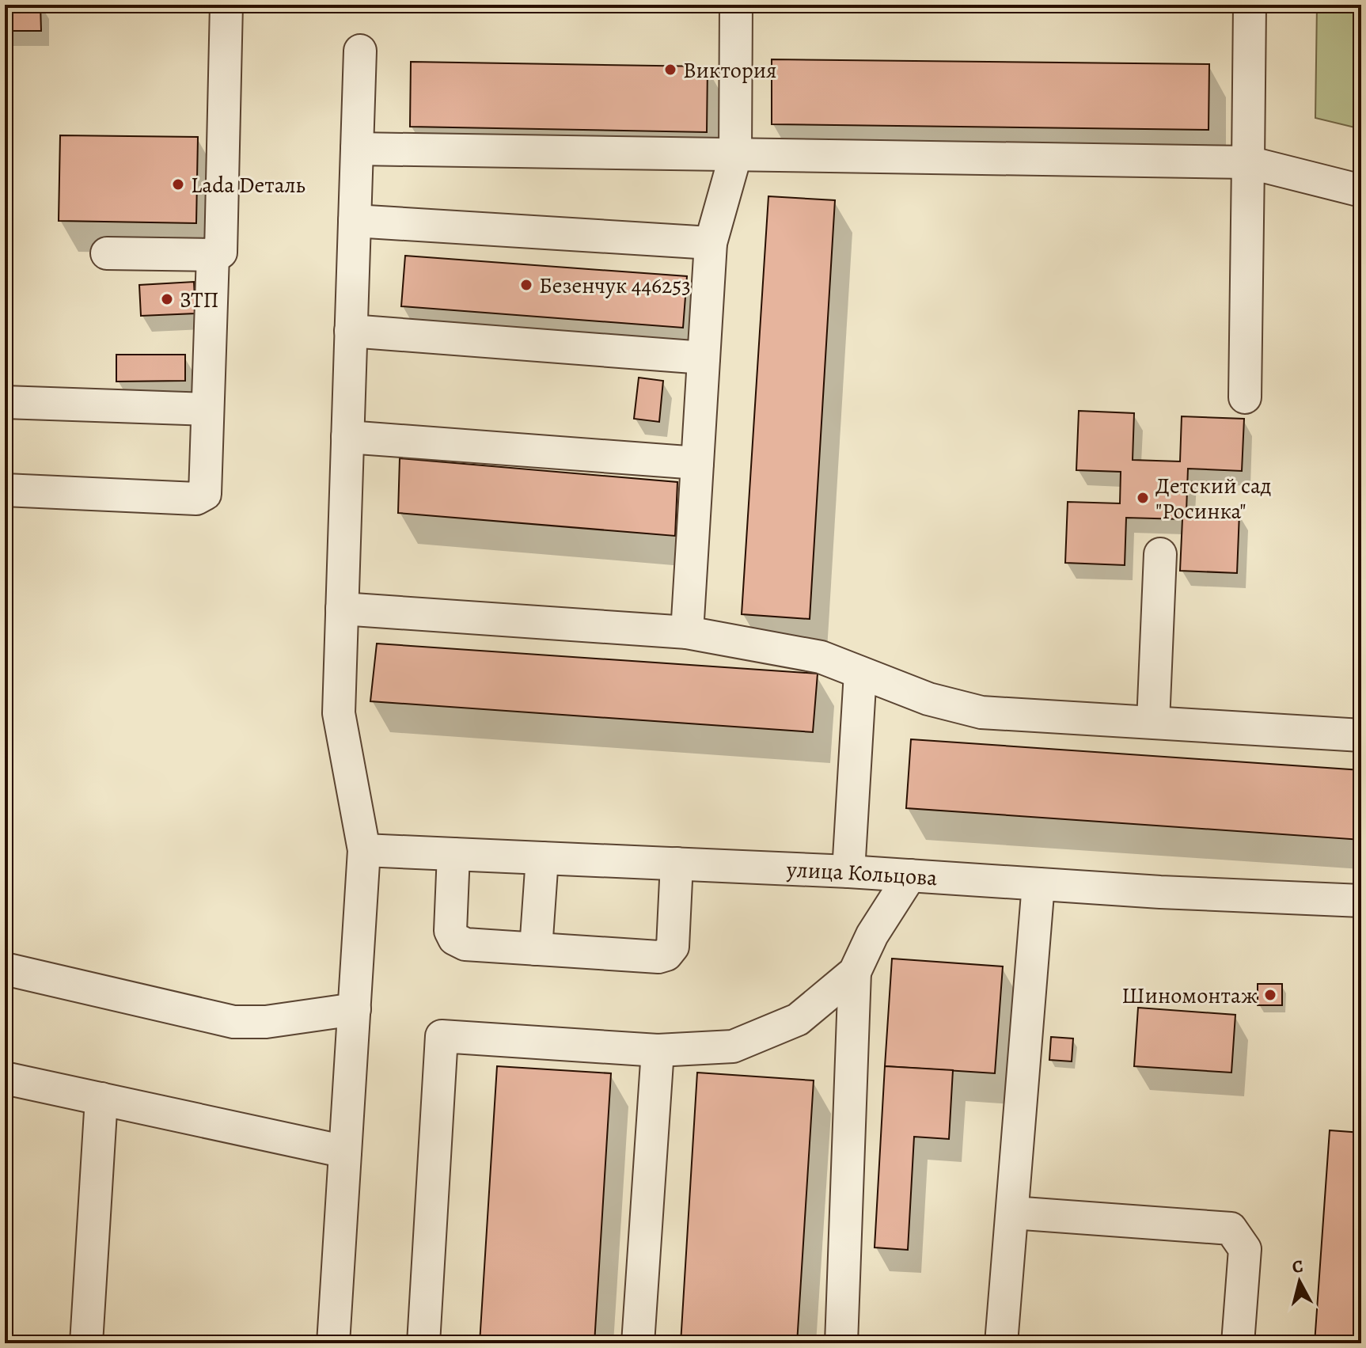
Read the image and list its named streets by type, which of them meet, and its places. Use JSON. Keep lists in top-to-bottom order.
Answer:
{
  "streets": {
    "street": ["улица Кольцова"]
  },
  "places": [
    "Виктория",
    "Lada Dеталь",
    "Безенчук 446253",
    "ЗТП",
    "Детский сад \"Росинка\"",
    "Шиномонтаж"
  ],
  "north": "top"
}
